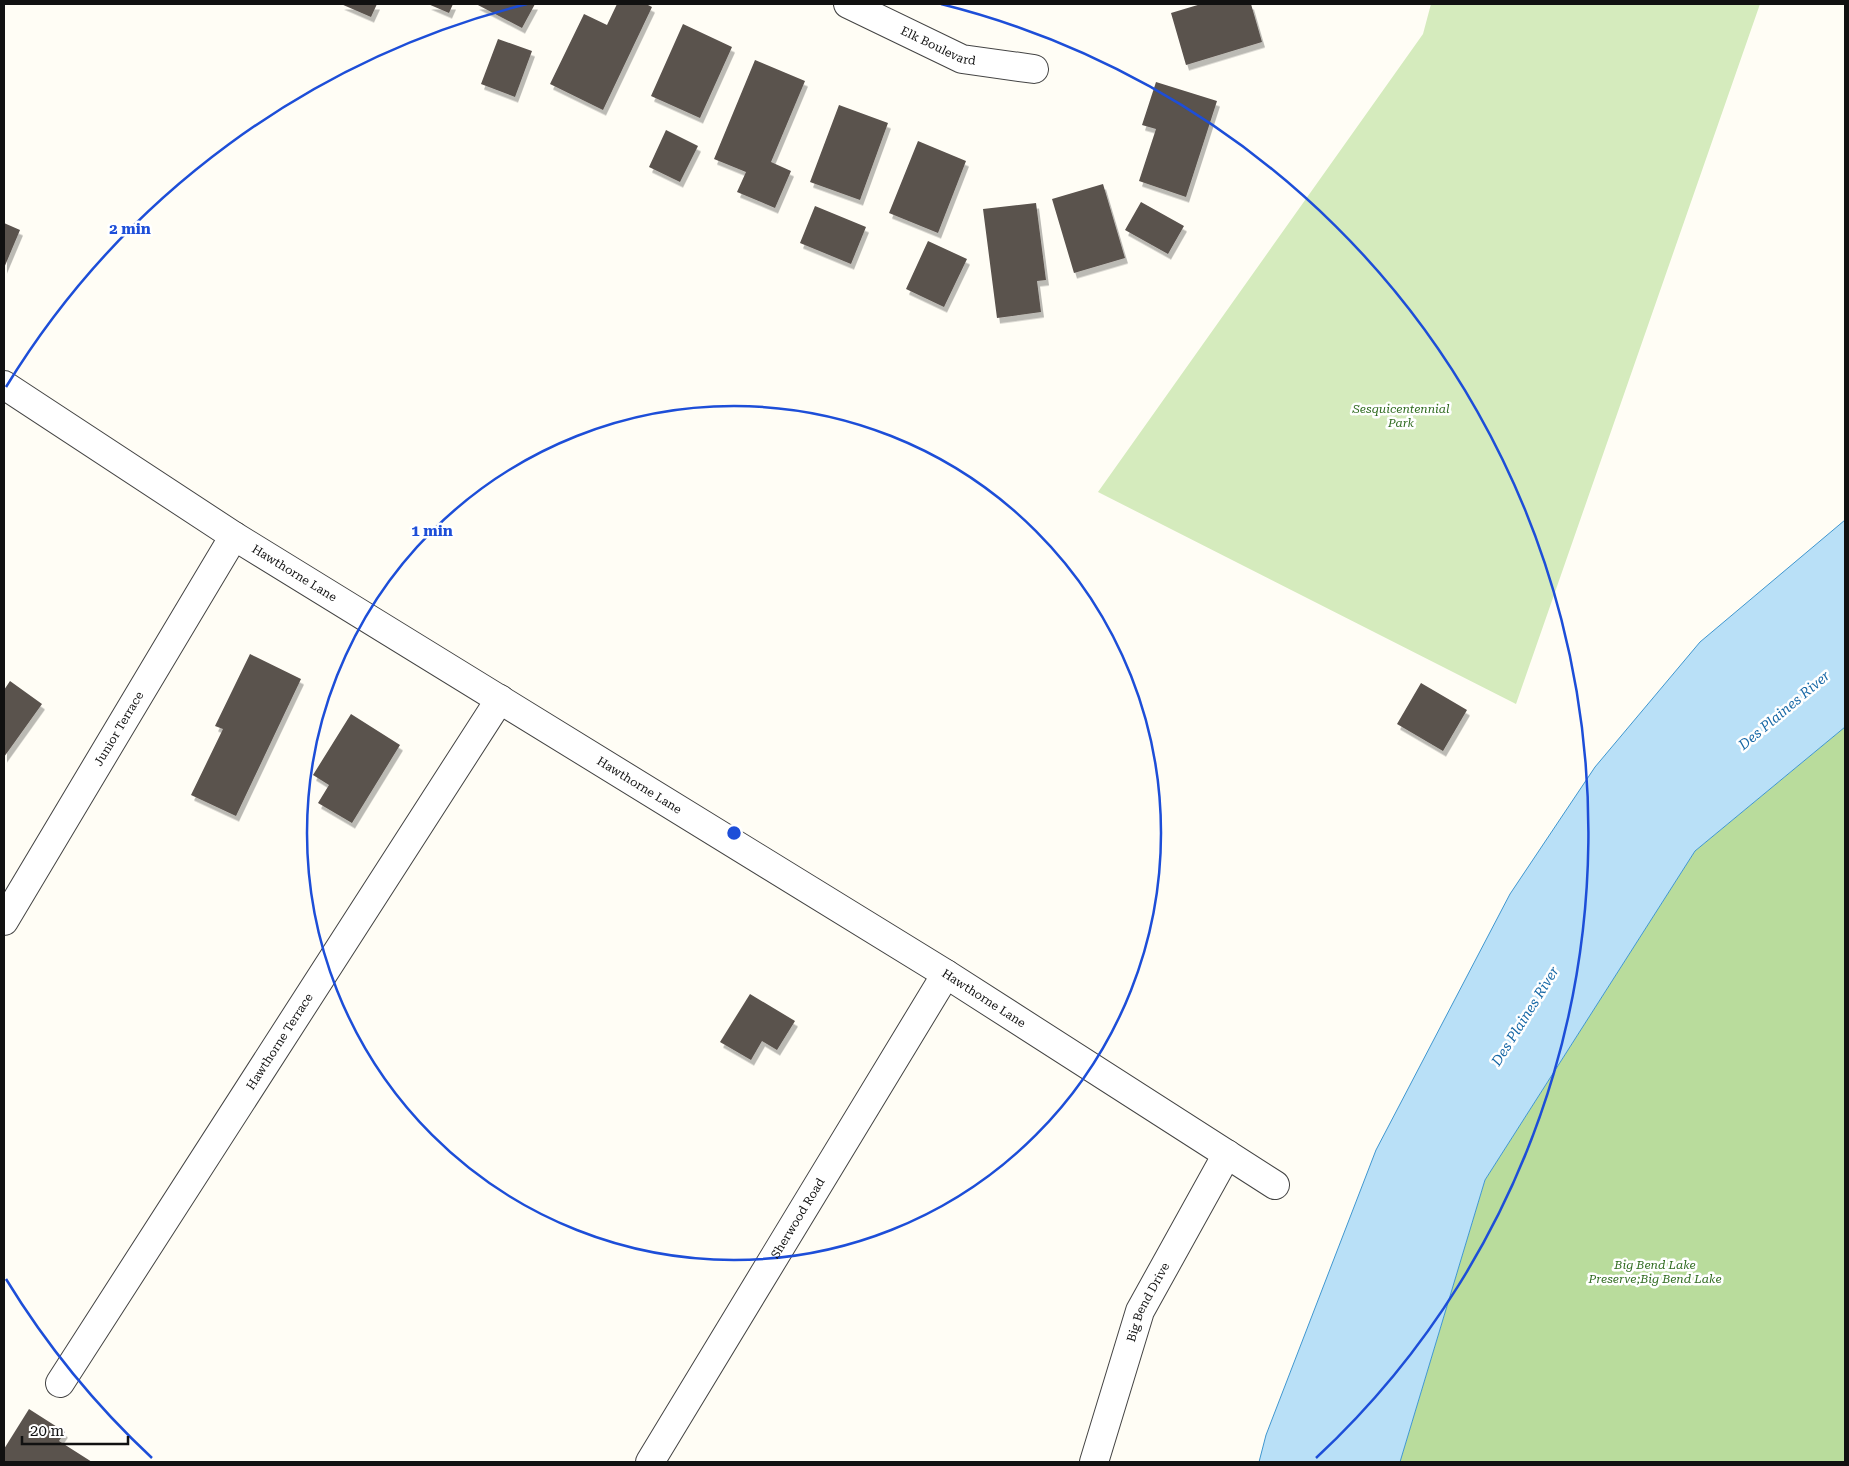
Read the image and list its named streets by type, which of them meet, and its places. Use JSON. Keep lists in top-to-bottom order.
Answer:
{
  "streets": {
    "street": [
      "Elk Boulevard",
      "Hawthorne Lane",
      "Junior Terrace",
      "Hawthorne Terrace",
      "Sherwood Road",
      "Big Bend Drive"
    ]
  },
  "crossings": [
    ["Hawthorne Lane", "Junior Terrace"],
    ["Hawthorne Lane", "Hawthorne Terrace"],
    ["Hawthorne Lane", "Sherwood Road"],
    ["Hawthorne Lane", "Big Bend Drive"]
  ],
  "water": ["Des Plaines River"],
  "parks": ["Sesquicentennial Park", "Big Bend Lake Preserve;Big Bend Lake"],
  "scale_bar": "20 m",
  "rings": ["2 min", "1 min"]
}
